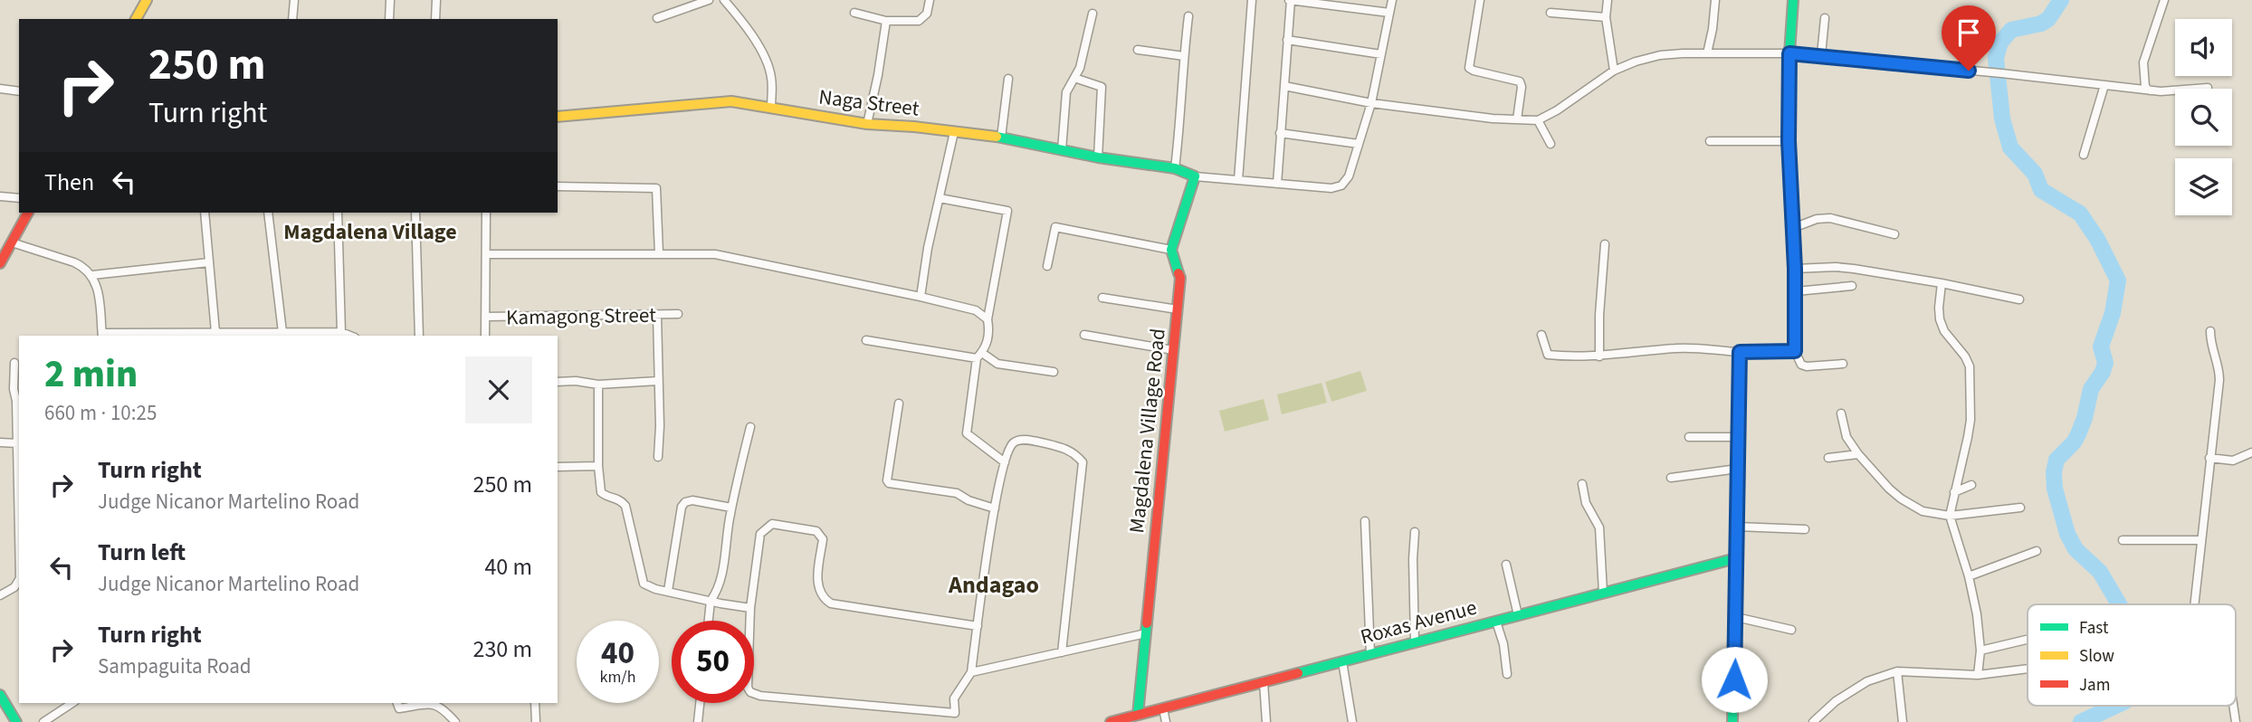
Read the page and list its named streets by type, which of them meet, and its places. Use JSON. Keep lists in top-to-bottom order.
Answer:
{
  "streets": {
    "street": [
      "Naga Street",
      "Kamagong Street",
      "Magdalena Village Road",
      "Roxas Avenue"
    ]
  },
  "crossings": [
    ["Magdalena Village Road", "Roxas Avenue"]
  ],
  "districts": ["Magdalena Village", "Andagao"],
  "legend": ["Fast", "Slow", "Jam"],
  "page": {
    "turn": ["250 m", "Turn right"],
    "then": "Then",
    "heading": ["2 min", "660 m · 10:25"],
    "list": [
      {
        "name": "Turn right",
        "note": "Judge Nicanor Martelino Road",
        "value": "250 m"
      },
      {
        "name": "Turn left",
        "note": "Judge Nicanor Martelino Road",
        "value": "40 m"
      },
      {
        "name": "Turn right",
        "note": "Sampaguita Road",
        "value": "230 m"
      }
    ],
    "speed": "40 km/h",
    "limit": "50"
  }
}
